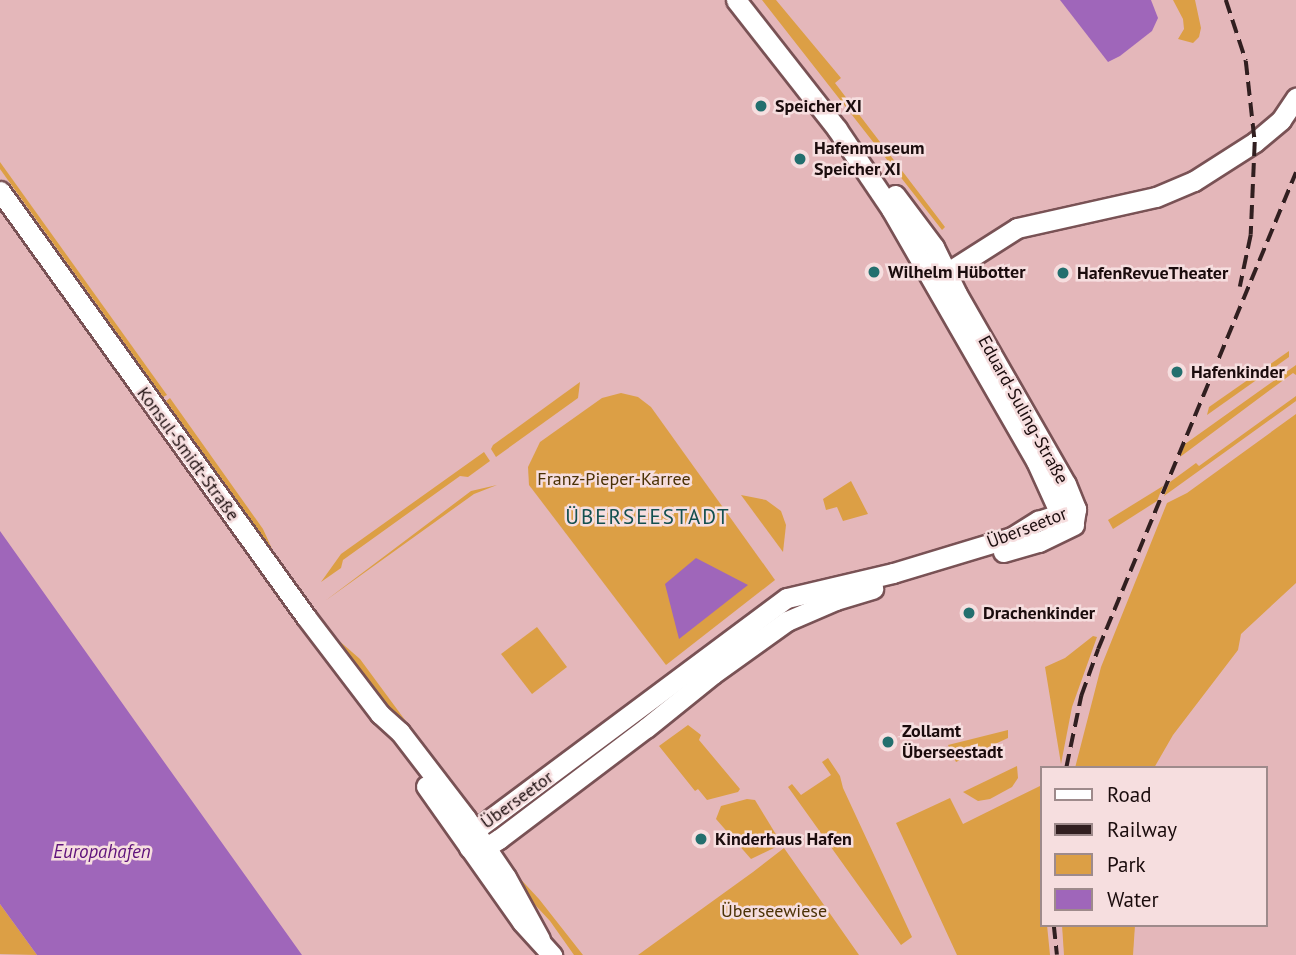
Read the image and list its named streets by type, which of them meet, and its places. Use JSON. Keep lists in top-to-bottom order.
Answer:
{
  "streets": {
    "street": ["Eduard-Suling-Straße", "Konsul-Smidt-Straße", "Überseetor"]
  },
  "crossings": [
    ["Eduard-Suling-Straße", "Überseetor"],
    ["Konsul-Smidt-Straße", "Überseetor"]
  ],
  "districts": ["ÜBERSEESTADT"],
  "water": ["Europahafen"],
  "parks": ["Franz-Pieper-Karree", "Überseewiese"],
  "places": [
    "Speicher XI",
    "Hafenmuseum Speicher XI",
    "Wilhelm Hübotter",
    "HafenRevueTheater",
    "Hafenkinder",
    "Drachenkinder",
    "Zollamt Überseestadt",
    "Kinderhaus Hafen"
  ],
  "legend": [
    "Road",
    "Railway",
    "Park",
    "Water"
  ]
}
